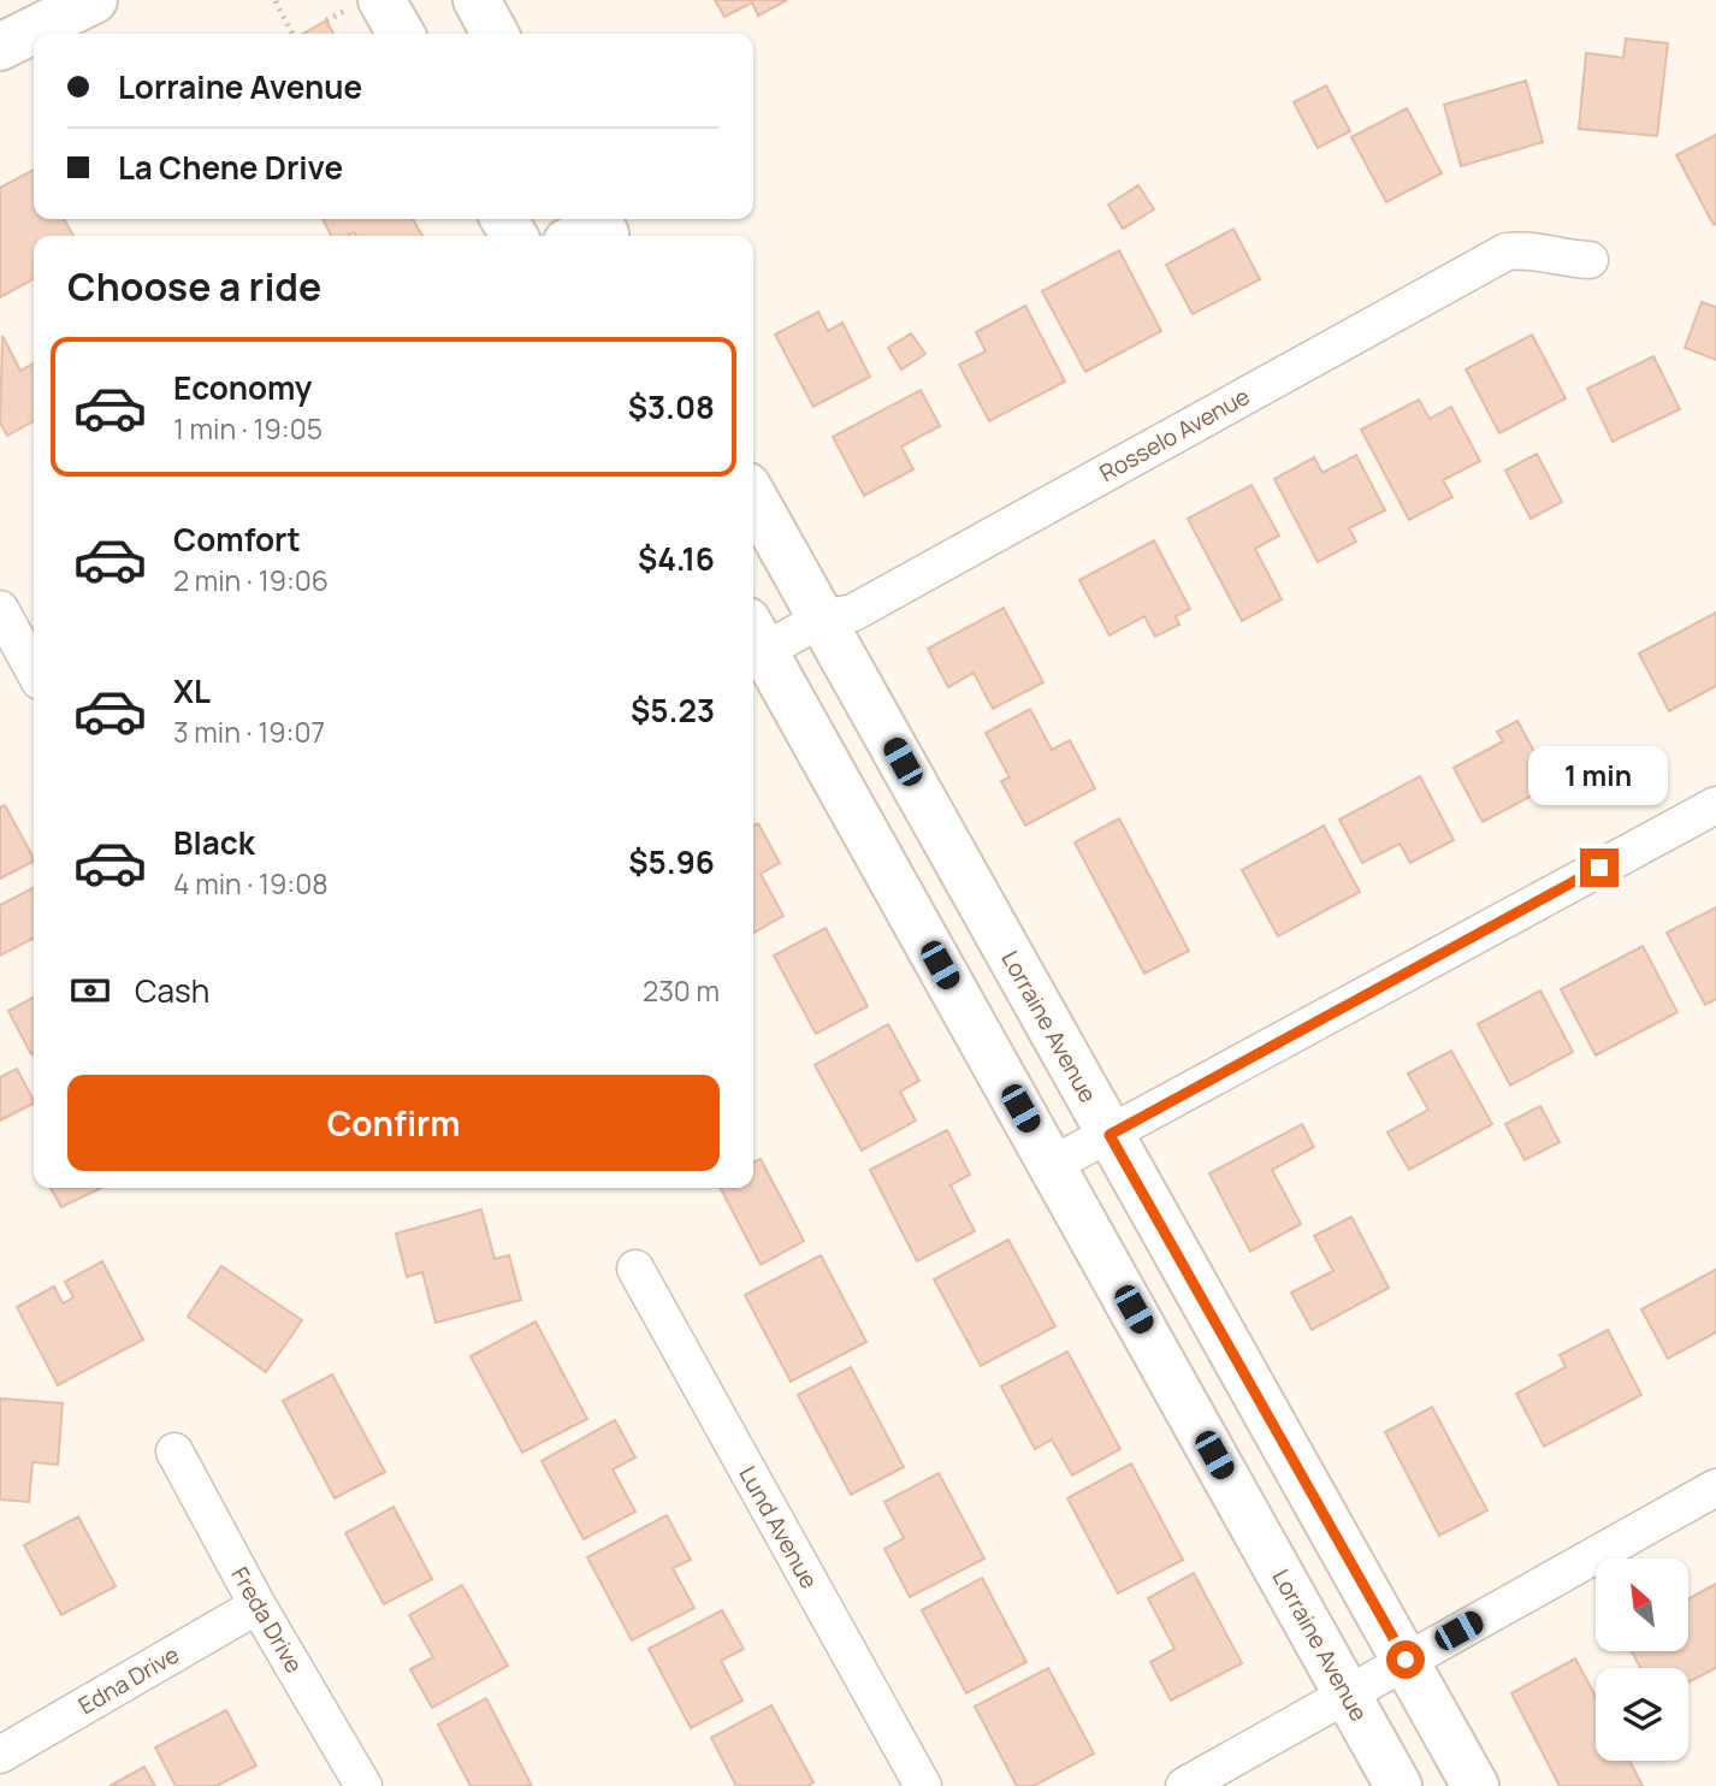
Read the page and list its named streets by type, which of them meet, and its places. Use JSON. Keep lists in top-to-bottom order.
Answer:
{
  "streets": {
    "street": [
      "Rosselo Avenue",
      "Lorraine Avenue",
      "Lund Avenue",
      "Freda Drive",
      "Edna Drive"
    ]
  },
  "crossings": [
    ["Rosselo Avenue", "Lorraine Avenue"],
    ["Freda Drive", "Edna Drive"]
  ],
  "north": "top left",
  "page": {
    "banner": ["Lorraine Avenue", "La Chene Drive"],
    "heading": "Choose a ride",
    "list": [
      {
        "name": "Economy",
        "note": "1 min · 19:05",
        "value": "$3.08"
      },
      {
        "name": "Comfort",
        "note": "2 min · 19:06",
        "value": "$4.16"
      },
      {
        "name": "XL",
        "note": "3 min · 19:07",
        "value": "$5.23"
      },
      {
        "name": "Black",
        "note": "4 min · 19:08",
        "value": "$5.96"
      }
    ],
    "bubble": "1 min",
    "pay": ["Cash", "230 m"],
    "buttons": "Confirm"
  }
}
